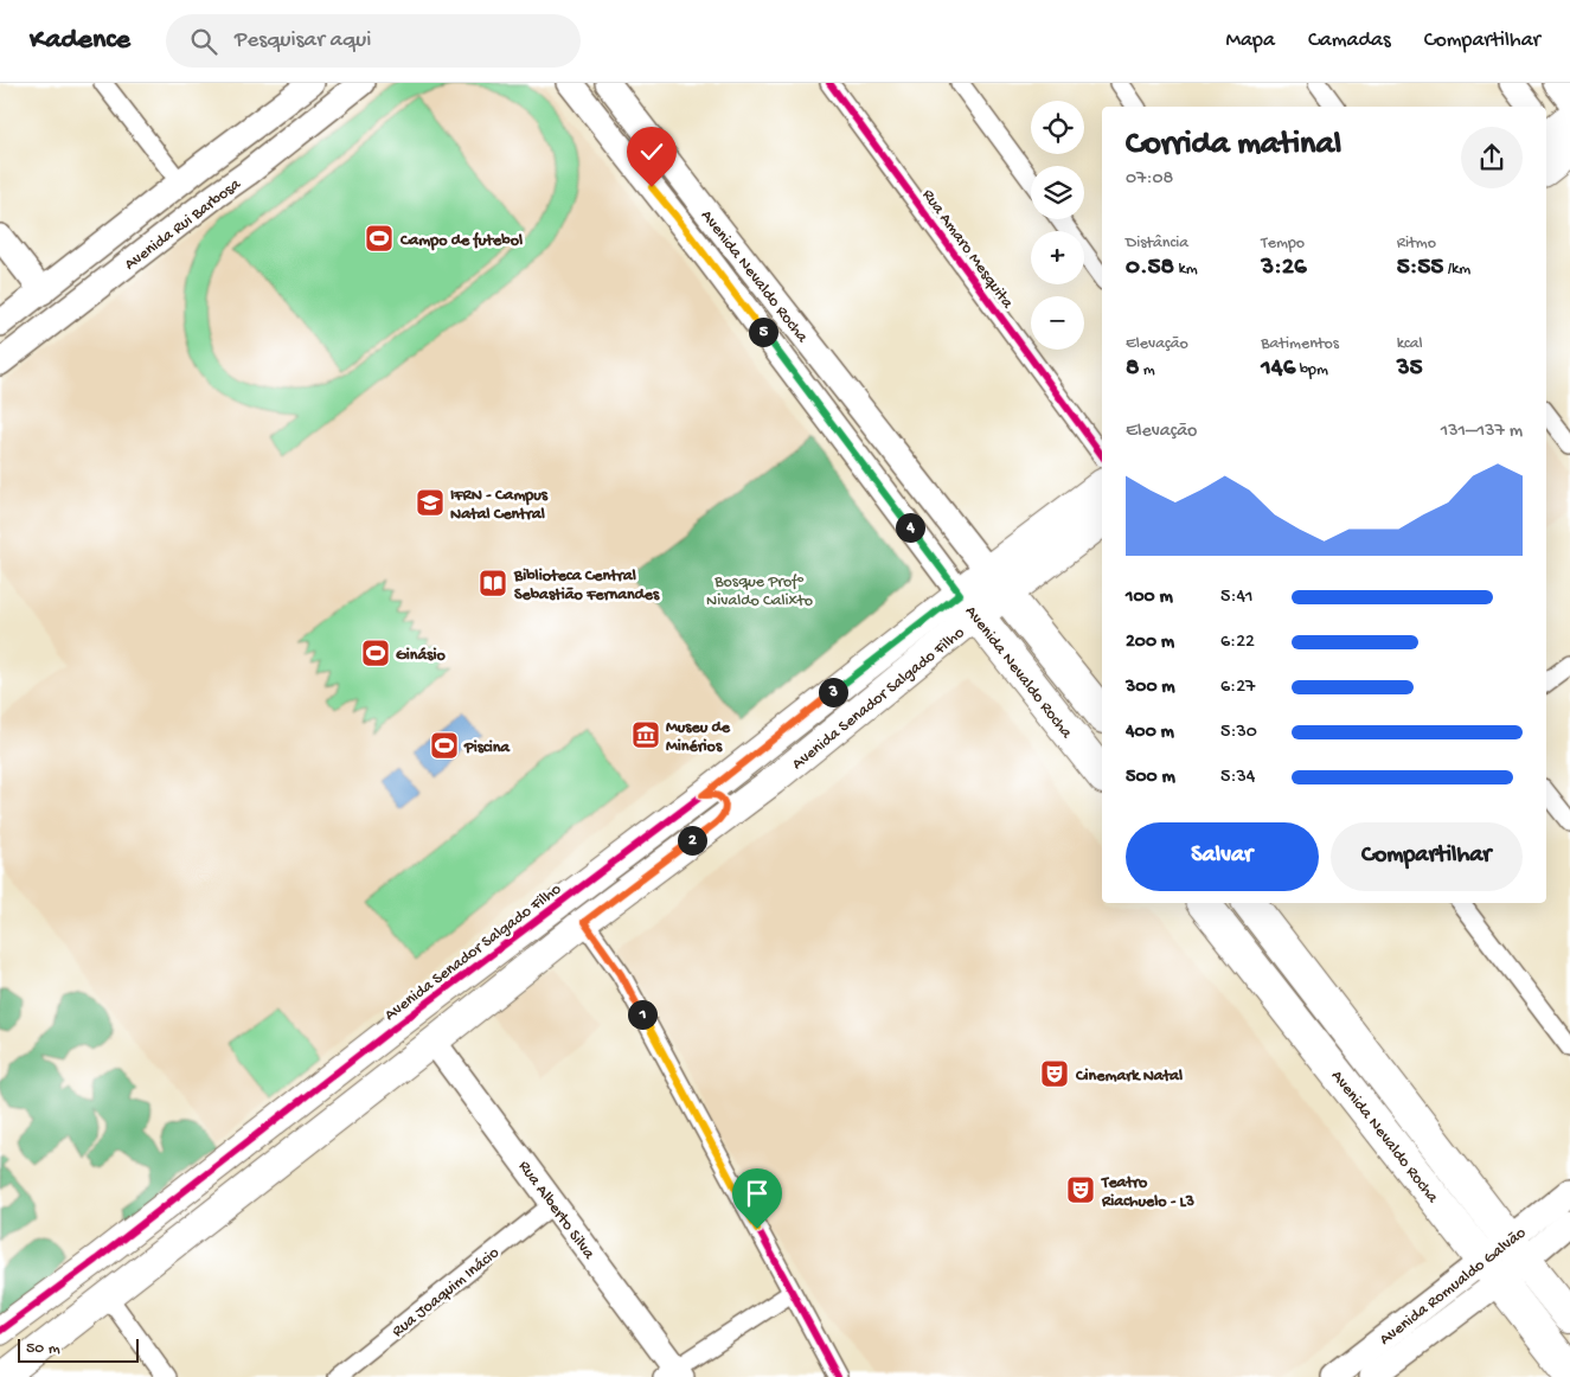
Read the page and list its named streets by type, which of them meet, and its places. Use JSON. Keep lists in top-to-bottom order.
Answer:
{
  "streets": {
    "highway": ["Avenida Nevaldo Rocha", "Avenida Senador Salgado Filho"],
    "main road": ["Avenida Rui Barbosa", "Rua Alberto Silva", "Avenida Romualdo Galvão"],
    "street": ["Rua Amaro Mesquita", "Rua Joaquim Inácio"]
  },
  "crossings": [
    ["Avenida Nevaldo Rocha", "Avenida Senador Salgado Filho"],
    ["Avenida Nevaldo Rocha", "Avenida Romualdo Galvão"],
    ["Avenida Senador Salgado Filho", "Rua Alberto Silva"],
    ["Rua Alberto Silva", "Rua Joaquim Inácio"]
  ],
  "parks": ["Bosque Profº Nivaldo Calixto"],
  "places": {
    "sports": ["Campo de futebol", "Ginásio", "Piscina"],
    "school or university": ["IFRN - Campus Natal Central"],
    "library": ["Biblioteca Central Sebastião Fernandes"],
    "museum": ["Museu de Minérios"],
    "theatre": ["Cinemark Natal", "Teatro Riachuelo - L3"]
  },
  "scale_bar": "50 m",
  "page": {
    "header": "Kadence",
    "search": "Pesquisar aqui",
    "nav": ["Mapa", "Camadas", "Compartilhar"],
    "map_buttons": ["+", "−"],
    "heading": ["Corrida matinal", "07:08"],
    "stats": [
      ["Distância", "0.58 km"],
      ["Tempo", "3:26"],
      ["Ritmo", "5:55 /km"],
      ["Elevação", "8 m"],
      ["Batimentos", "146 bpm"],
      ["kcal", "35"]
    ],
    "pins": [
      "5",
      "4",
      "3",
      "2",
      "1"
    ],
    "chart": ["Elevação", "131–137 m"],
    "list": [
      {
        "name": "100 m",
        "note": "5:41"
      },
      {
        "name": "200 m",
        "note": "6:22"
      },
      {
        "name": "300 m",
        "note": "6:27"
      },
      {
        "name": "400 m",
        "note": "5:30"
      },
      {
        "name": "500 m",
        "note": "5:34"
      }
    ],
    "buttons": ["Salvar", "Compartilhar"],
    "scale": "50 m"
  }
}
